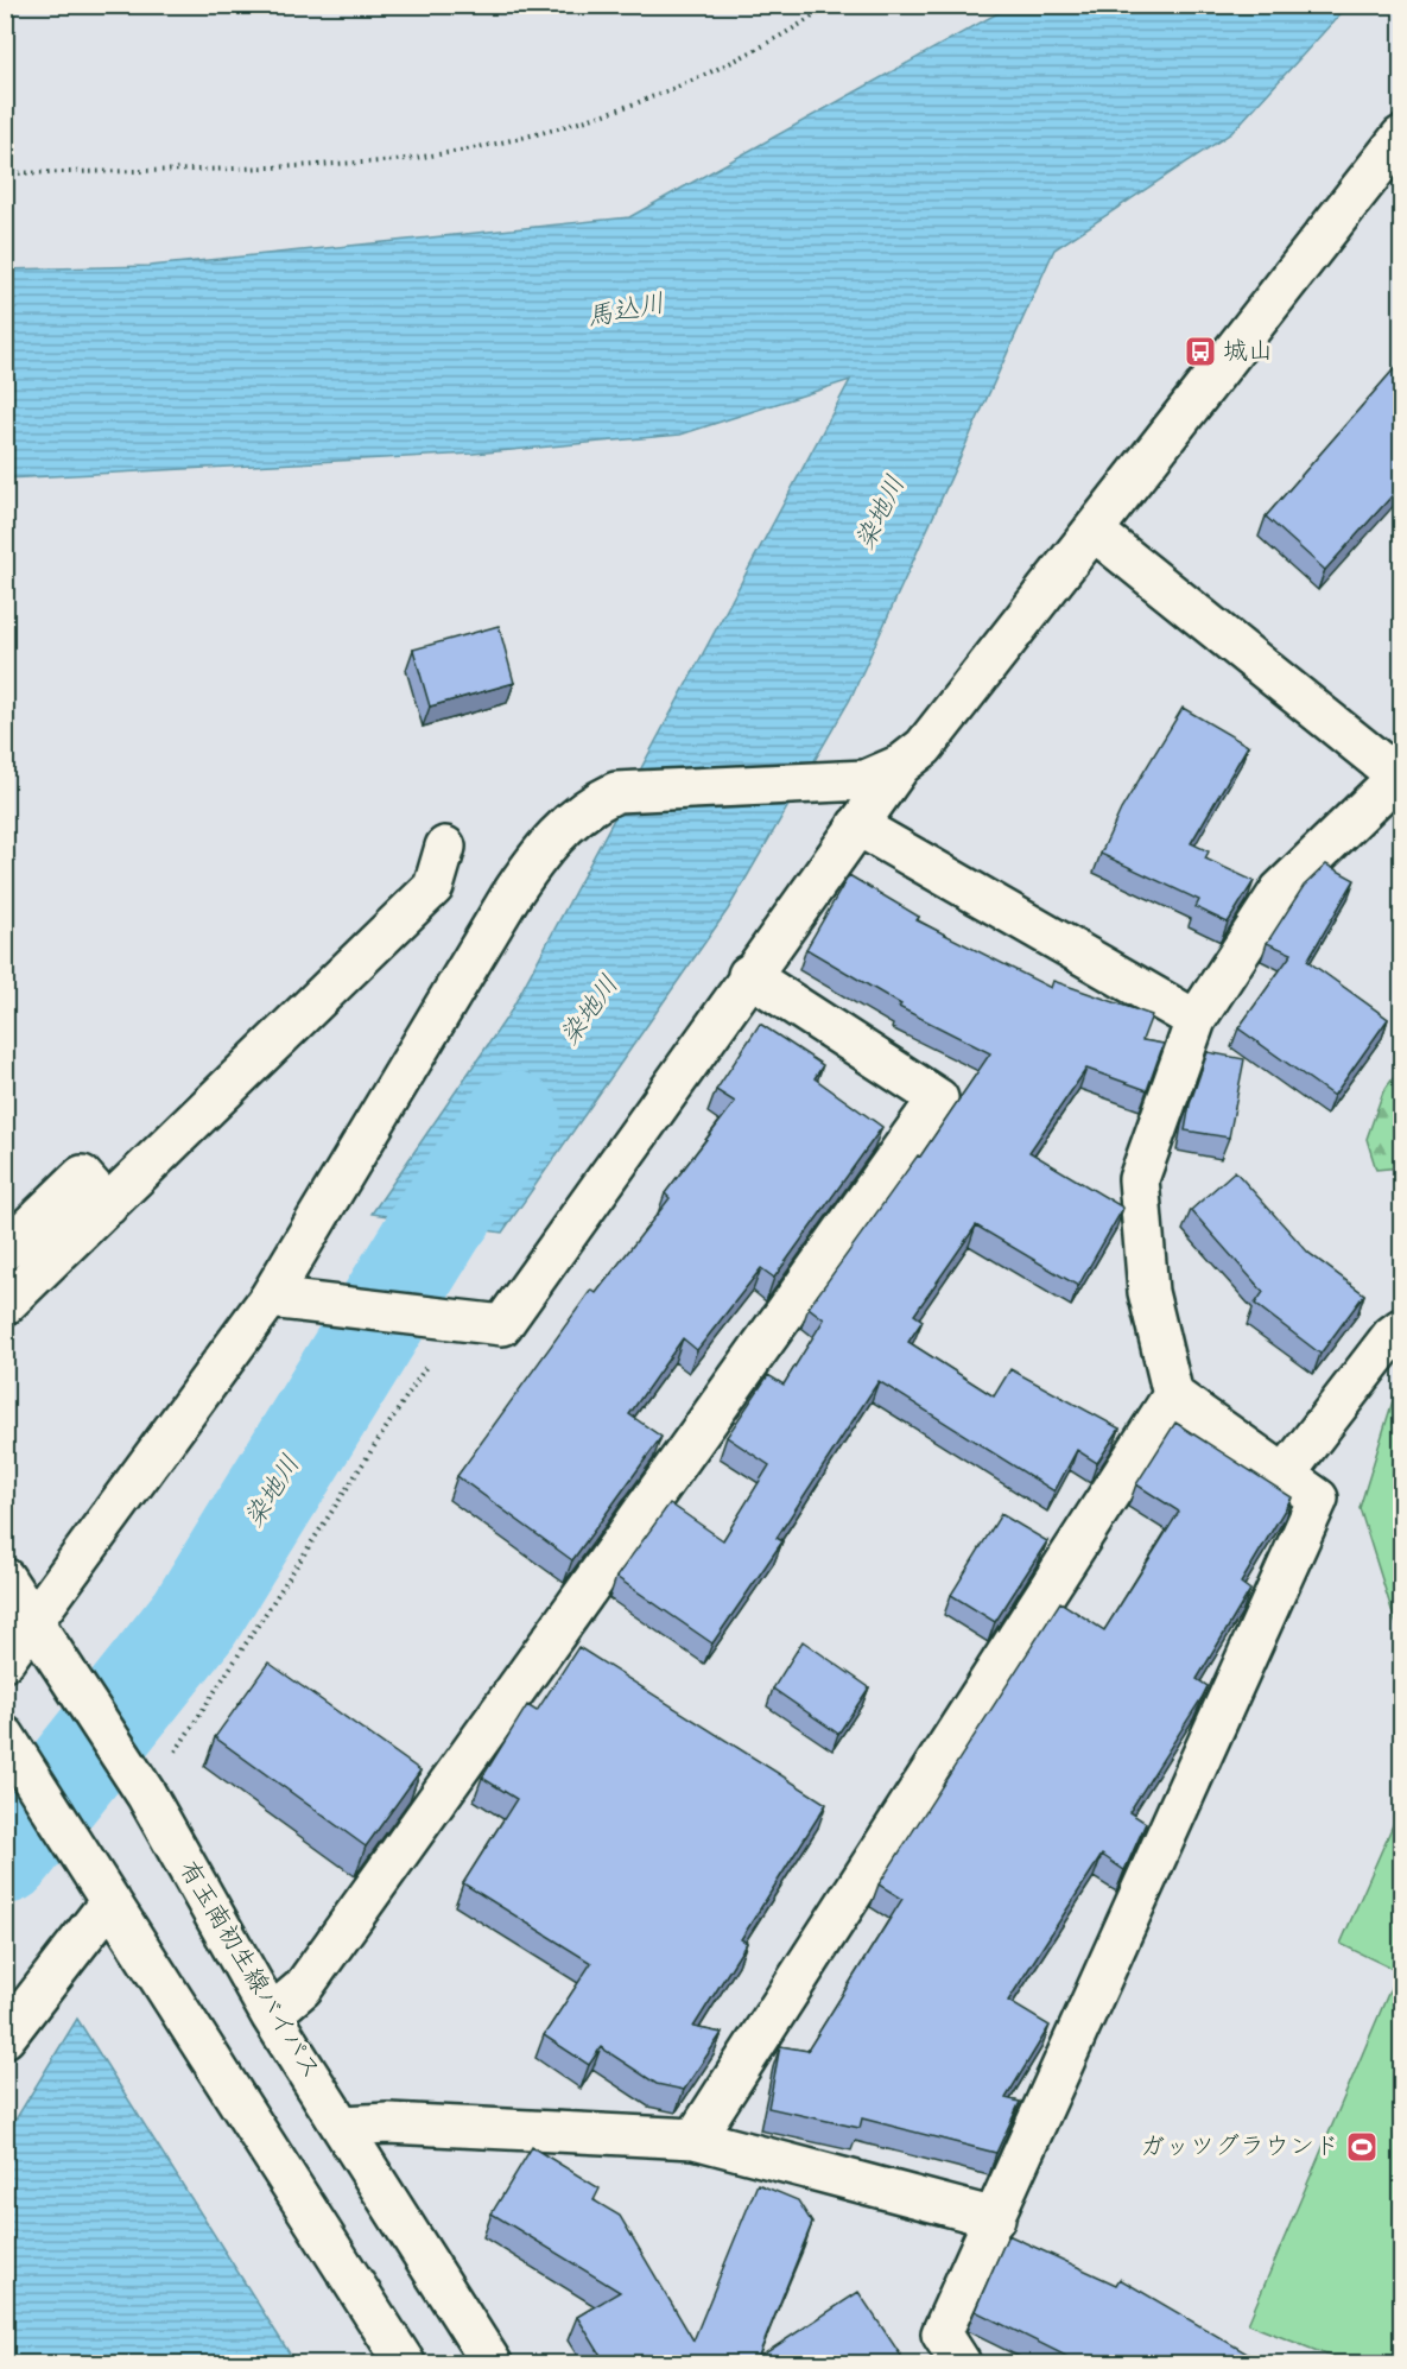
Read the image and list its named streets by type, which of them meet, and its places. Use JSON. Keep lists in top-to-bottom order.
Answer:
{
  "streets": {
    "street": ["有玉南初生線バイパス"]
  },
  "water": ["馬込川", "染地川"],
  "places": {
    "bus stop": ["城山"],
    "sports": ["ガッツグラウンド"]
  }
}
